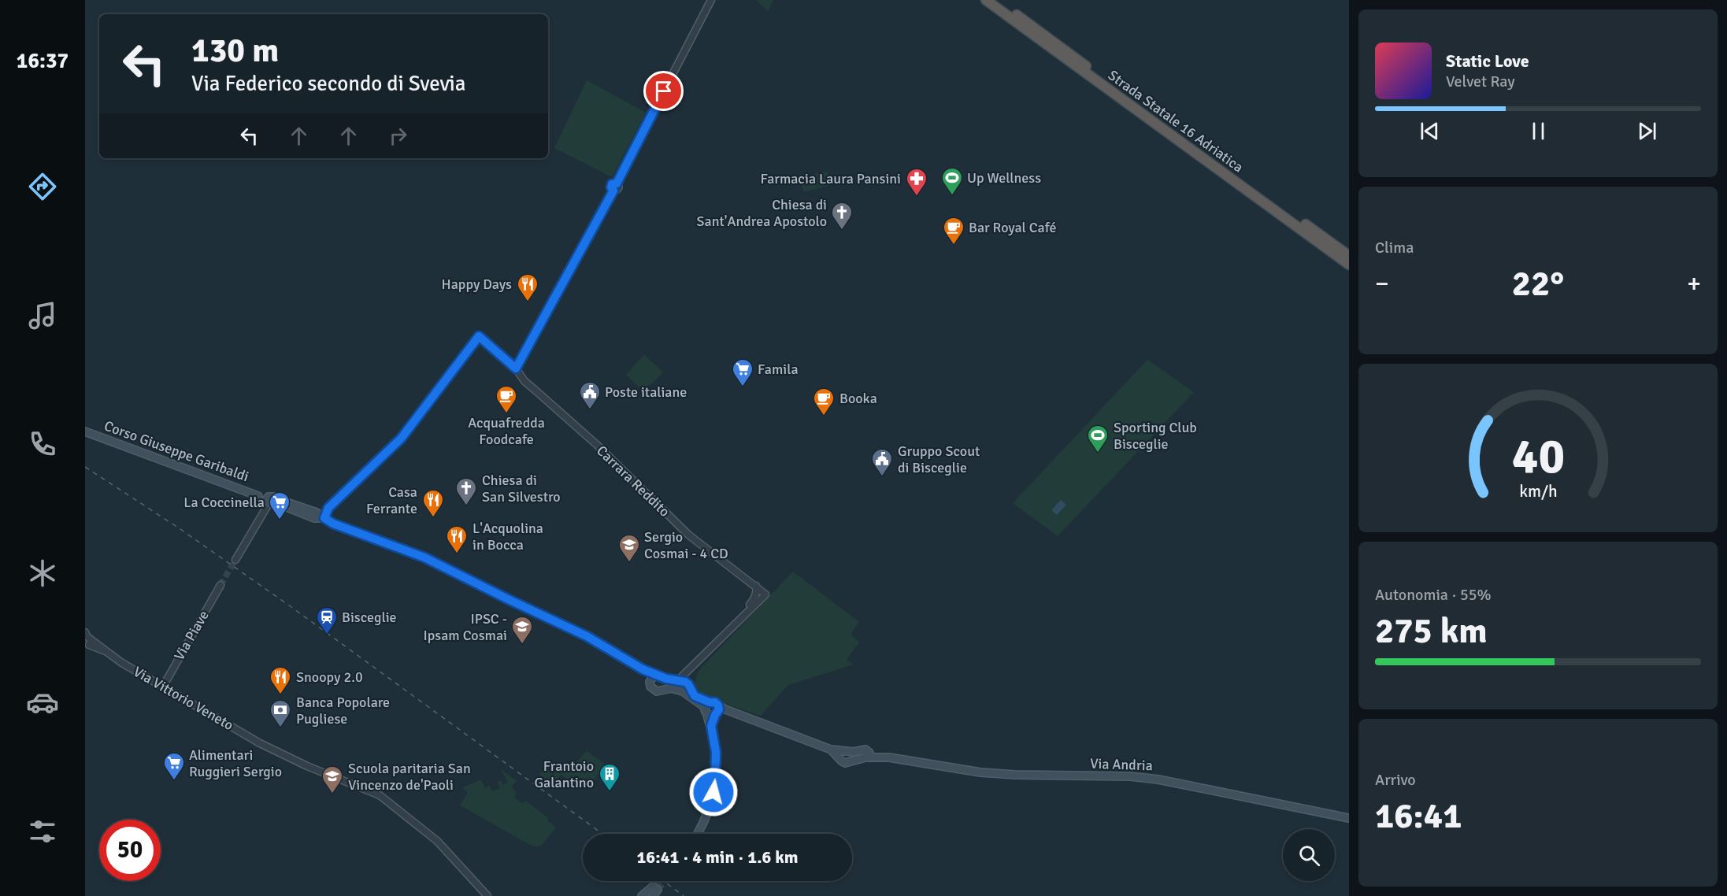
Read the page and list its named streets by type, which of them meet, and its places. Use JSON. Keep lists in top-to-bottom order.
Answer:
{
  "streets": {
    "highway": ["Strada Statale 16 Adriatica"],
    "main road": ["Corso Giuseppe Garibaldi", "Via Andria"],
    "street": ["Carrara Reddito", "Via Piave", "Via Vittorio Veneto"]
  },
  "crossings": [
    ["Corso Giuseppe Garibaldi", "Carrara Reddito"],
    ["Via Piave", "Via Vittorio Veneto"]
  ],
  "places": {
    "sports": ["Up Wellness", "Sporting Club Bisceglie"],
    "pharmacy": ["Farmacia Laura Pansini"],
    "church": ["Chiesa di Sant'Andrea Apostolo", "Chiesa di San Silvestro"],
    "cafe": ["Bar Royal Café", "Acquafredda Foodcafe", "Booka"],
    "restaurant": [
      "Happy Days",
      "Casa Ferrante",
      "L'Acquolina in Bocca",
      "Snoopy 2.0"
    ],
    "supermarket": ["Famila", "La Coccinella", "Alimentari Ruggieri Sergio"],
    "public building": ["Poste italiane", "Gruppo Scout di Bisceglie"],
    "school or university": ["Sergio Cosmai - 4 CD", "IPSC - Ipsam Cosmai", "Scuola paritaria San Vincenzo de'Paoli"],
    "station": ["Bisceglie"],
    "bank": ["Banca Popolare Pugliese"],
    "building": ["Frantoio Galantino"]
  },
  "page": {
    "tabs": "16:37",
    "turn": ["130 m", "Via Federico secondo di Svevia"],
    "song": ["Static Love", "Velvet Ray"],
    "tile": [
      "Clima",
      ["Autonomia · 55%", "275 km"],
      ["Arrivo", "16:41"]
    ],
    "heat": ["−", "22°", "+"],
    "limit": "50",
    "trip": "16:41 · 4 min · 1.6 km",
    "gauge": ["40", "km/h"]
  }
}
